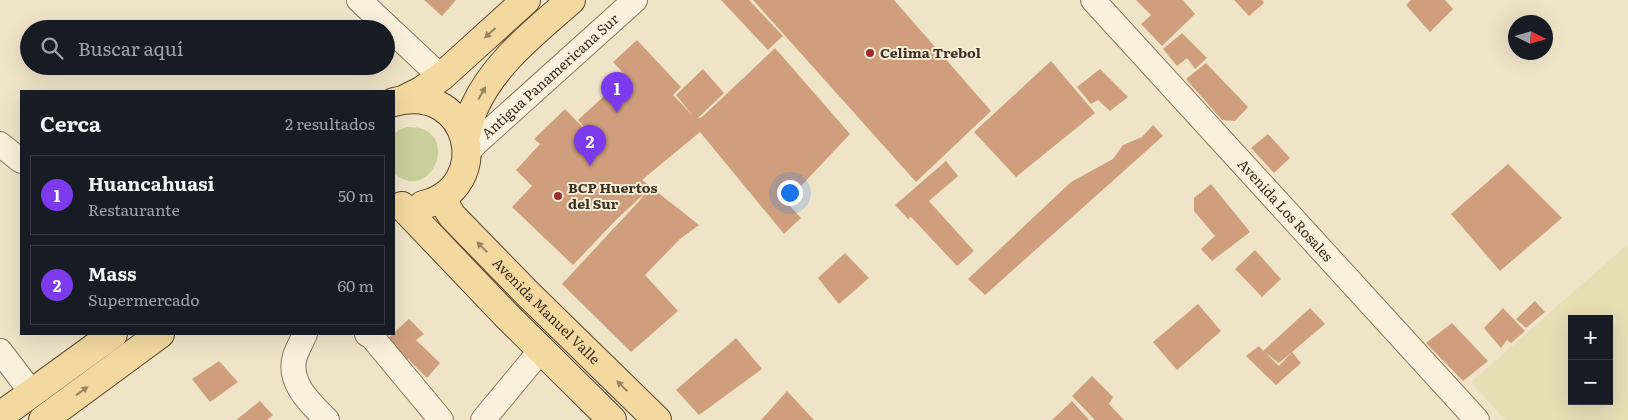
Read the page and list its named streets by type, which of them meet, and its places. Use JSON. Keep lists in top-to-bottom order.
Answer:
{
  "streets": {
    "main road": ["Antigua Panamericana Sur", "Avenida Manuel Valle"],
    "street": ["Avenida Los Rosales"]
  },
  "places": ["Celima Trebol", "BCP Huertos del Sur"],
  "north": "right",
  "page": {
    "search": "Buscar aquí",
    "pins": ["1", "2"],
    "heading": ["Cerca", "2 resultados"],
    "list": [
      {
        "mark": "1",
        "name": "Huancahuasi",
        "note": "Restaurante",
        "value": "50 m"
      },
      {
        "mark": "2",
        "name": "Mass",
        "note": "Supermercado",
        "value": "60 m"
      }
    ],
    "map_buttons": ["+", "−"]
  }
}
